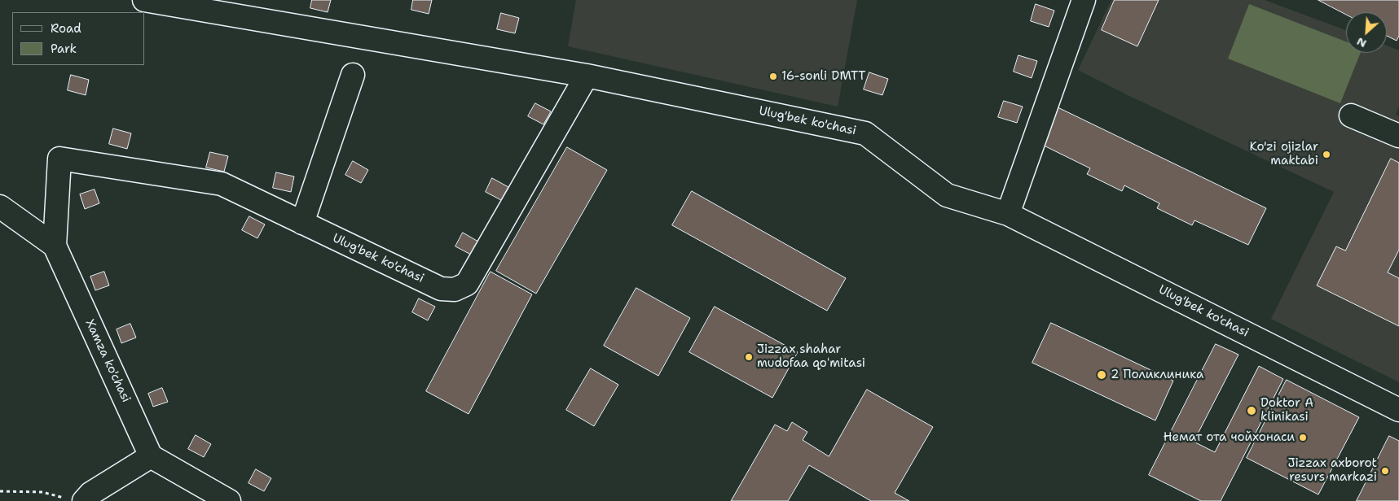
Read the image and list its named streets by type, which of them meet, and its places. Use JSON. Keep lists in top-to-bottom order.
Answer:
{
  "streets": {
    "street": ["Ulug'bek ko'chasi", "Xamza ko'chasi"]
  },
  "crossings": [
    ["Ulug'bek ko'chasi", "Xamza ko'chasi"]
  ],
  "places": [
    "16-sonli DMTT",
    "Ko'zi ojizlar maktabi",
    "Jizzax shahar mudofaa qoʻmitasi",
    "2 Поликлиника",
    "Doktor A klinikasi",
    "Hемат ота чойхонаси",
    "Jizzax axborot resurs markazi"
  ],
  "legend": ["Road", "Park"],
  "north": "bottom left"
}
